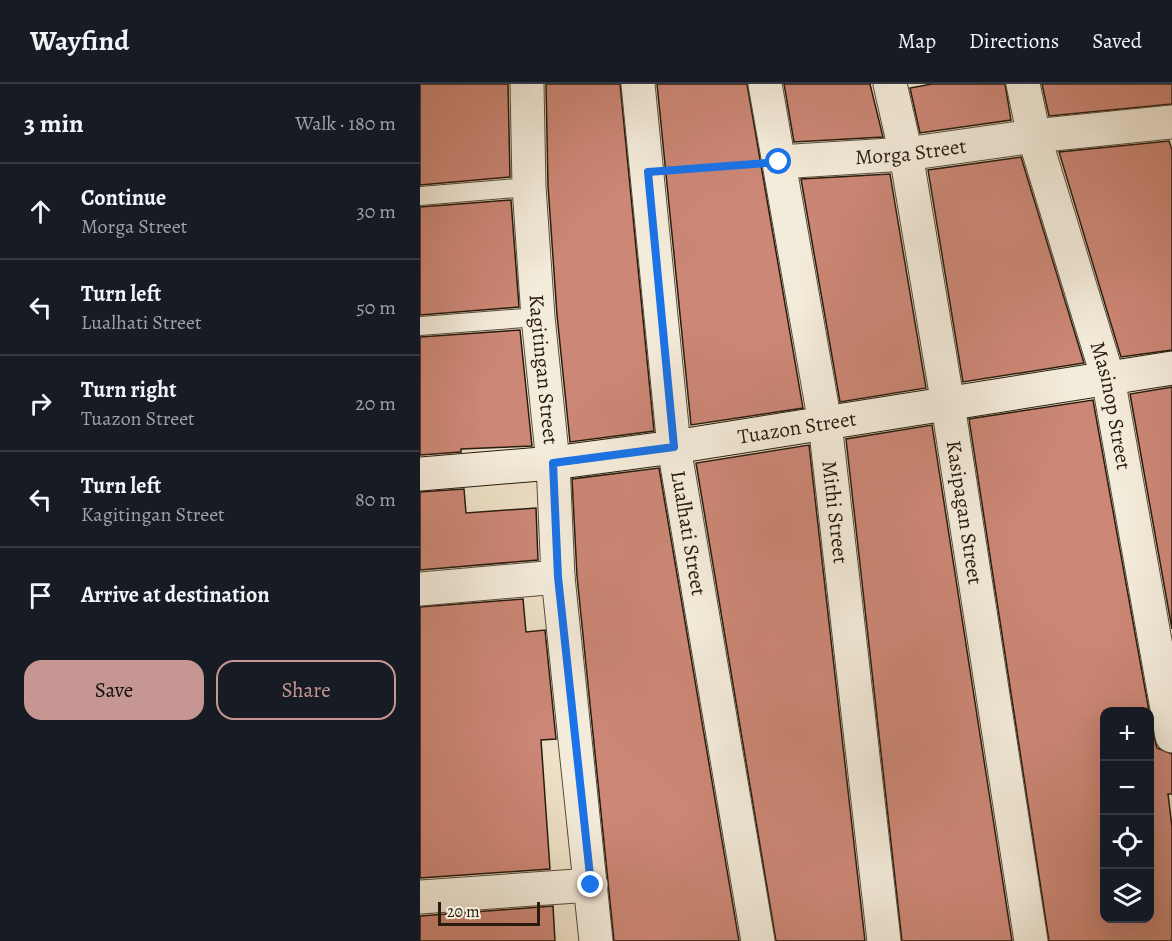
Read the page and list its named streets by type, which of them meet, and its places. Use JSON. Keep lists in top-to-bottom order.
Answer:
{
  "streets": {
    "street": [
      "Morga Street",
      "Kagitingan Street",
      "Masinop Street",
      "Tuazon Street",
      "Mithi Street",
      "Kasipagan Street",
      "Lualhati Street"
    ]
  },
  "crossings": [
    ["Morga Street", "Masinop Street"],
    ["Morga Street", "Mithi Street"],
    ["Morga Street", "Kasipagan Street"],
    ["Kagitingan Street", "Tuazon Street"],
    ["Masinop Street", "Tuazon Street"],
    ["Tuazon Street", "Mithi Street"],
    ["Tuazon Street", "Kasipagan Street"],
    ["Tuazon Street", "Lualhati Street"]
  ],
  "scale_bar": "20 m",
  "page": {
    "header": "Wayfind",
    "nav": ["Map", "Directions", "Saved"],
    "heading": ["3 min", "Walk · 180 m"],
    "list": [
      ["Continue", "Morga Street", "30 m"],
      ["Turn left", "Lualhati Street", "50 m"],
      ["Turn right", "Tuazon Street", "20 m"],
      ["Turn left", "Kagitingan Street", "80 m"],
      "Arrive at destination"
    ],
    "buttons": ["Save", "Share"],
    "map_buttons": ["+", "−"],
    "scale": "20 m"
  }
}
